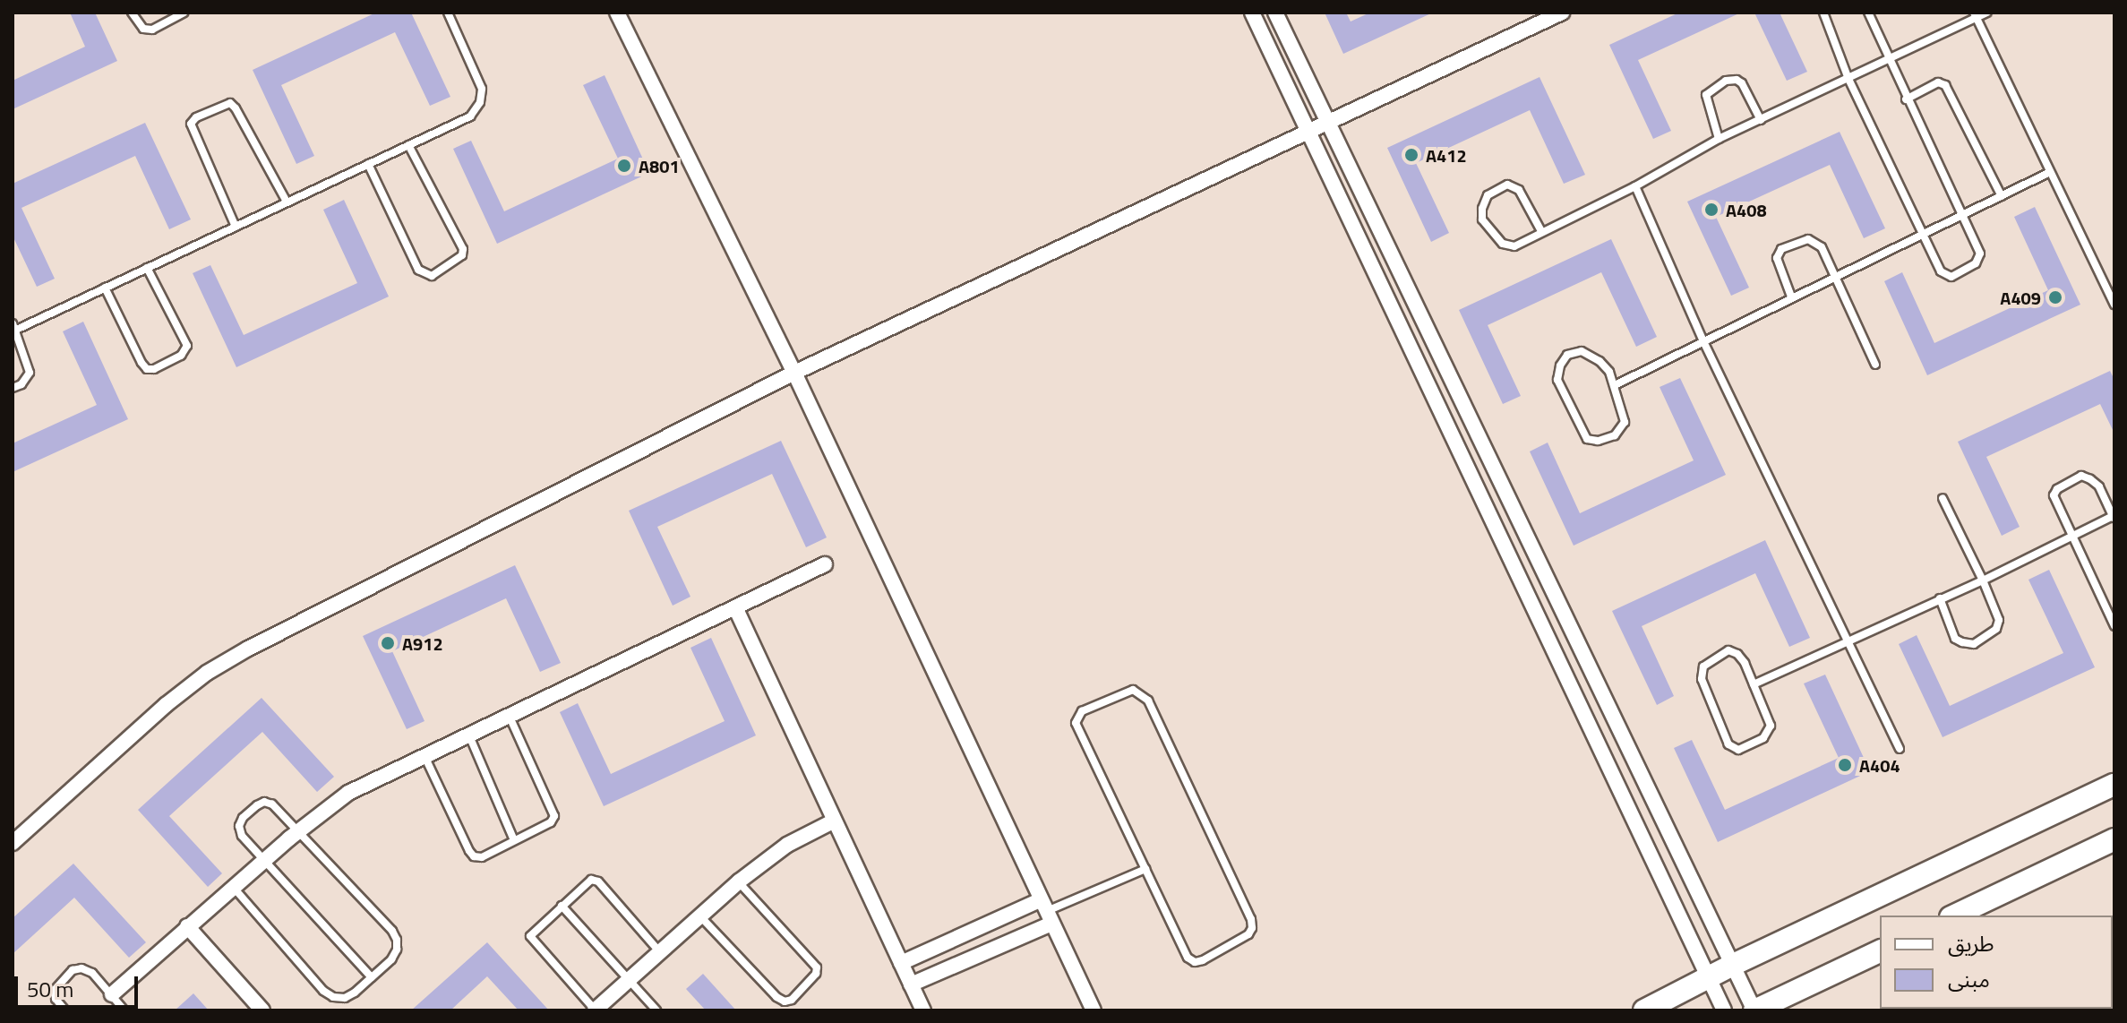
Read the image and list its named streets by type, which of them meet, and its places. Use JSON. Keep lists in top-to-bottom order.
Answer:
{
  "places": [
    "A412",
    "A801",
    "A408",
    "A409",
    "A912",
    "A404"
  ],
  "legend": ["طريق", "مبنى"],
  "scale_bar": "50 m"
}
